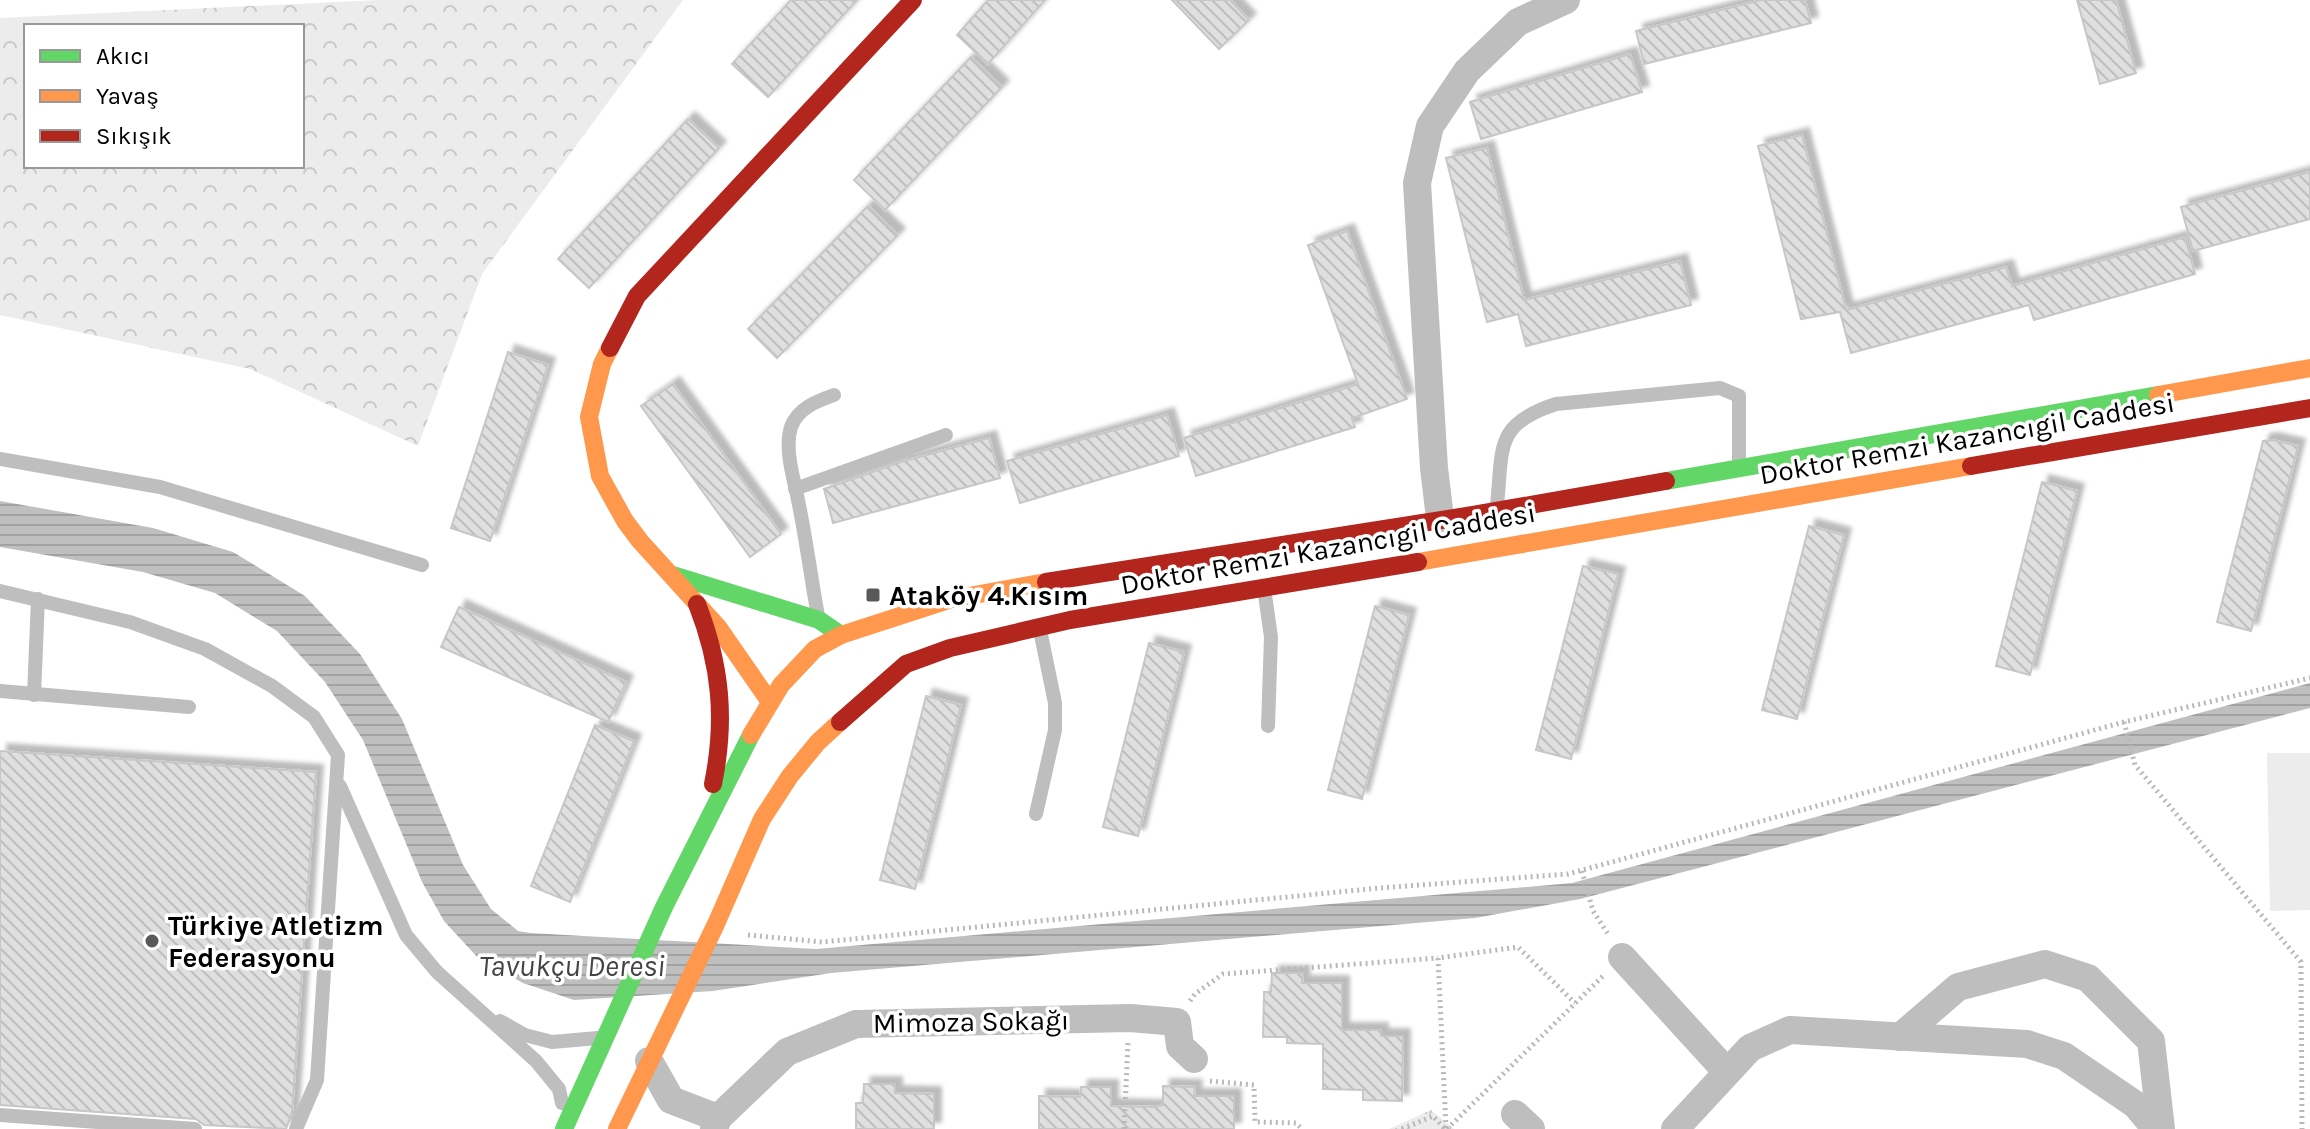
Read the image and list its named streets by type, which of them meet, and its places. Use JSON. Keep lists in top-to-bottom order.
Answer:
{
  "streets": {
    "main road": ["Doktor Remzi Kazancıgil Caddesi"],
    "street": ["Mimoza Sokağı"]
  },
  "water": ["Tavukçu Deresi"],
  "places": {
    "transit": ["Ataköy 4.Kısım"],
    "other": ["Türkiye Atletizm Federasyonu"]
  },
  "legend": ["Akıcı", "Yavaş", "Sıkışık"]
}
